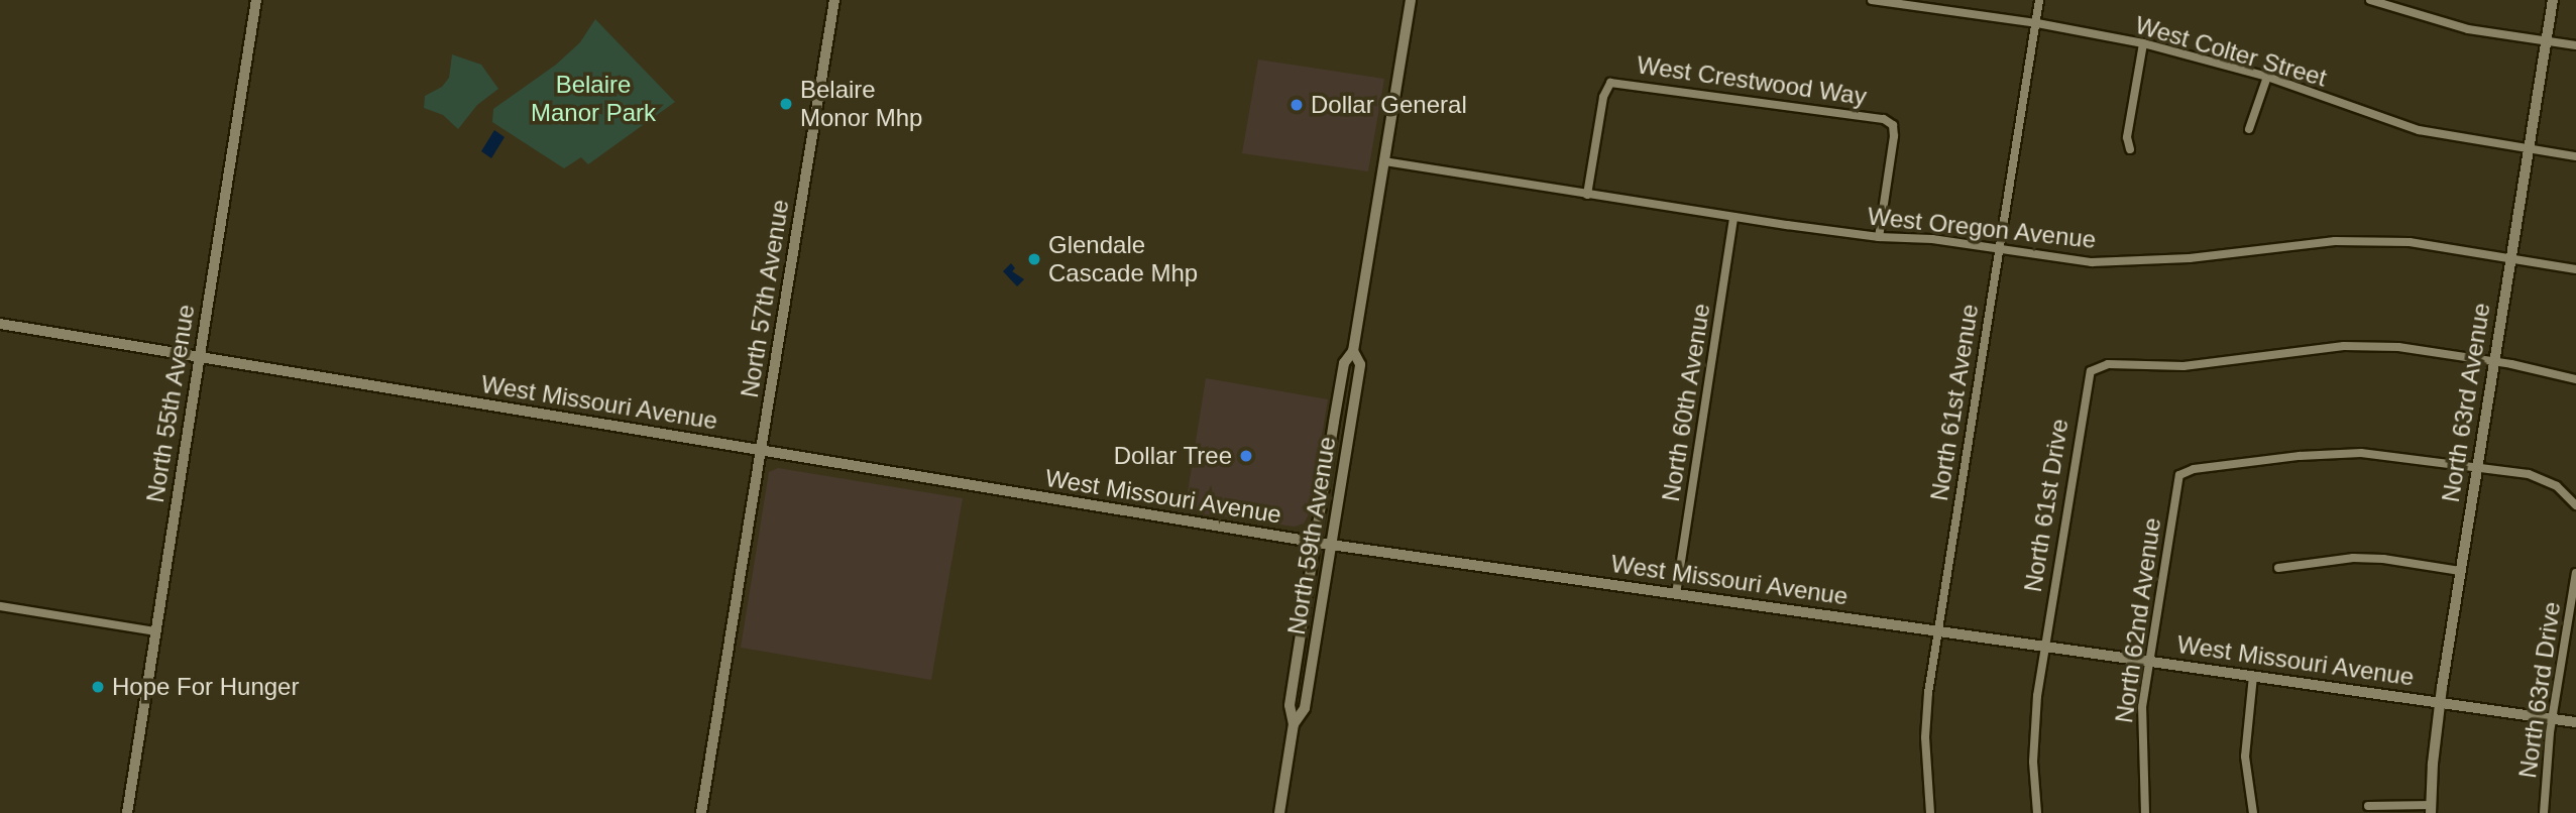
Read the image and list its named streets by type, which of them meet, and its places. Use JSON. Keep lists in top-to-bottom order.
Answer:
{
  "streets": {
    "main road": ["North 59th Avenue"],
    "street": [
      "West Colter Street",
      "West Crestwood Way",
      "West Oregon Avenue",
      "North 57th Avenue",
      "West Missouri Avenue",
      "North 60th Avenue",
      "North 61st Avenue",
      "North 63rd Avenue",
      "North 55th Avenue",
      "North 61st Drive",
      "North 62nd Avenue",
      "North 63rd Drive"
    ]
  },
  "crossings": [
    ["West Colter Street", "North 61st Avenue"],
    ["West Colter Street", "North 63rd Avenue"],
    ["West Crestwood Way", "West Oregon Avenue"],
    ["West Oregon Avenue", "North 60th Avenue"],
    ["West Oregon Avenue", "North 61st Avenue"],
    ["West Oregon Avenue", "North 63rd Avenue"],
    ["West Oregon Avenue", "North 59th Avenue"],
    ["North 57th Avenue", "West Missouri Avenue"],
    ["West Missouri Avenue", "North 60th Avenue"],
    ["West Missouri Avenue", "North 61st Avenue"],
    ["West Missouri Avenue", "North 63rd Avenue"],
    ["West Missouri Avenue", "North 55th Avenue"],
    ["West Missouri Avenue", "North 61st Drive"],
    ["West Missouri Avenue", "North 59th Avenue"],
    ["West Missouri Avenue", "North 62nd Avenue"],
    ["West Missouri Avenue", "North 63rd Drive"],
    ["North 63rd Avenue", "North 61st Drive"],
    ["North 63rd Avenue", "North 62nd Avenue"]
  ],
  "parks": ["Belaire Manor Park"],
  "places": [
    "Belaire Monor Mhp",
    "Dollar General",
    "Glendale Cascade Mhp",
    "Dollar Tree",
    "Hope For Hunger"
  ]
}
